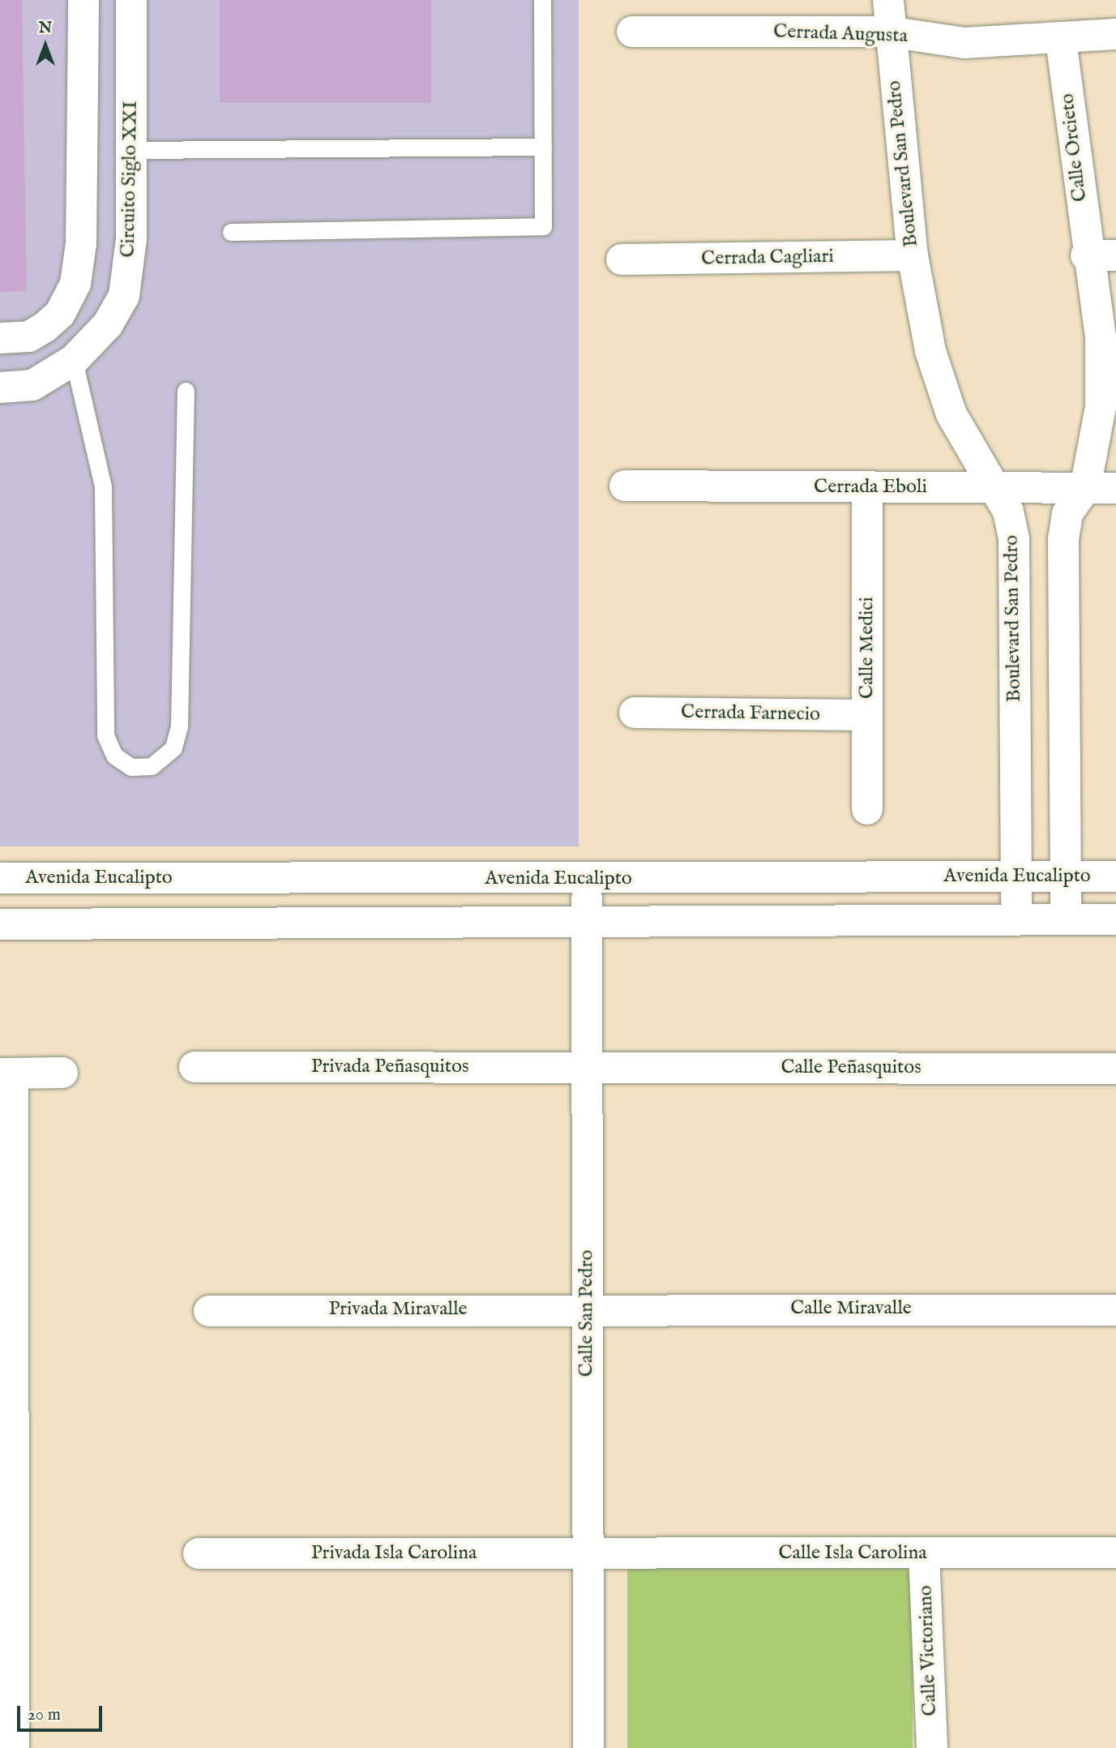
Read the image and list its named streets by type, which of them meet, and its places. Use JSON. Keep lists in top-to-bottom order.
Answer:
{
  "streets": {
    "street": [
      "Cerrada Augusta",
      "Calle Orcieto",
      "Boulevard San Pedro",
      "Circuito Siglo XXI",
      "Cerrada Cagliari",
      "Cerrada Eboli",
      "Calle Medici",
      "Cerrada Farnecio",
      "Avenida Eucalipto",
      "Privada Peñasquitos",
      "Calle Peñasquitos",
      "Calle Miravalle",
      "Privada Miravalle",
      "Calle San Pedro",
      "Privada Isla Carolina",
      "Calle Isla Carolina",
      "Calle Victoriano"
    ]
  },
  "crossings": [
    ["Cerrada Augusta", "Calle Orcieto"],
    ["Cerrada Augusta", "Boulevard San Pedro"],
    ["Calle Orcieto", "Cerrada Eboli"],
    ["Boulevard San Pedro", "Cerrada Cagliari"],
    ["Boulevard San Pedro", "Cerrada Eboli"],
    ["Boulevard San Pedro", "Avenida Eucalipto"],
    ["Cerrada Eboli", "Calle Medici"],
    ["Calle Medici", "Cerrada Farnecio"],
    ["Avenida Eucalipto", "Calle San Pedro"],
    ["Privada Peñasquitos", "Calle Peñasquitos"],
    ["Privada Peñasquitos", "Calle San Pedro"],
    ["Calle Peñasquitos", "Calle San Pedro"],
    ["Calle Miravalle", "Privada Miravalle"],
    ["Calle Miravalle", "Calle San Pedro"],
    ["Privada Miravalle", "Calle San Pedro"],
    ["Calle San Pedro", "Privada Isla Carolina"],
    ["Calle San Pedro", "Calle Isla Carolina"],
    ["Privada Isla Carolina", "Calle Isla Carolina"],
    ["Calle Isla Carolina", "Calle Victoriano"]
  ],
  "scale_bar": "20 m",
  "north": "top"
}
